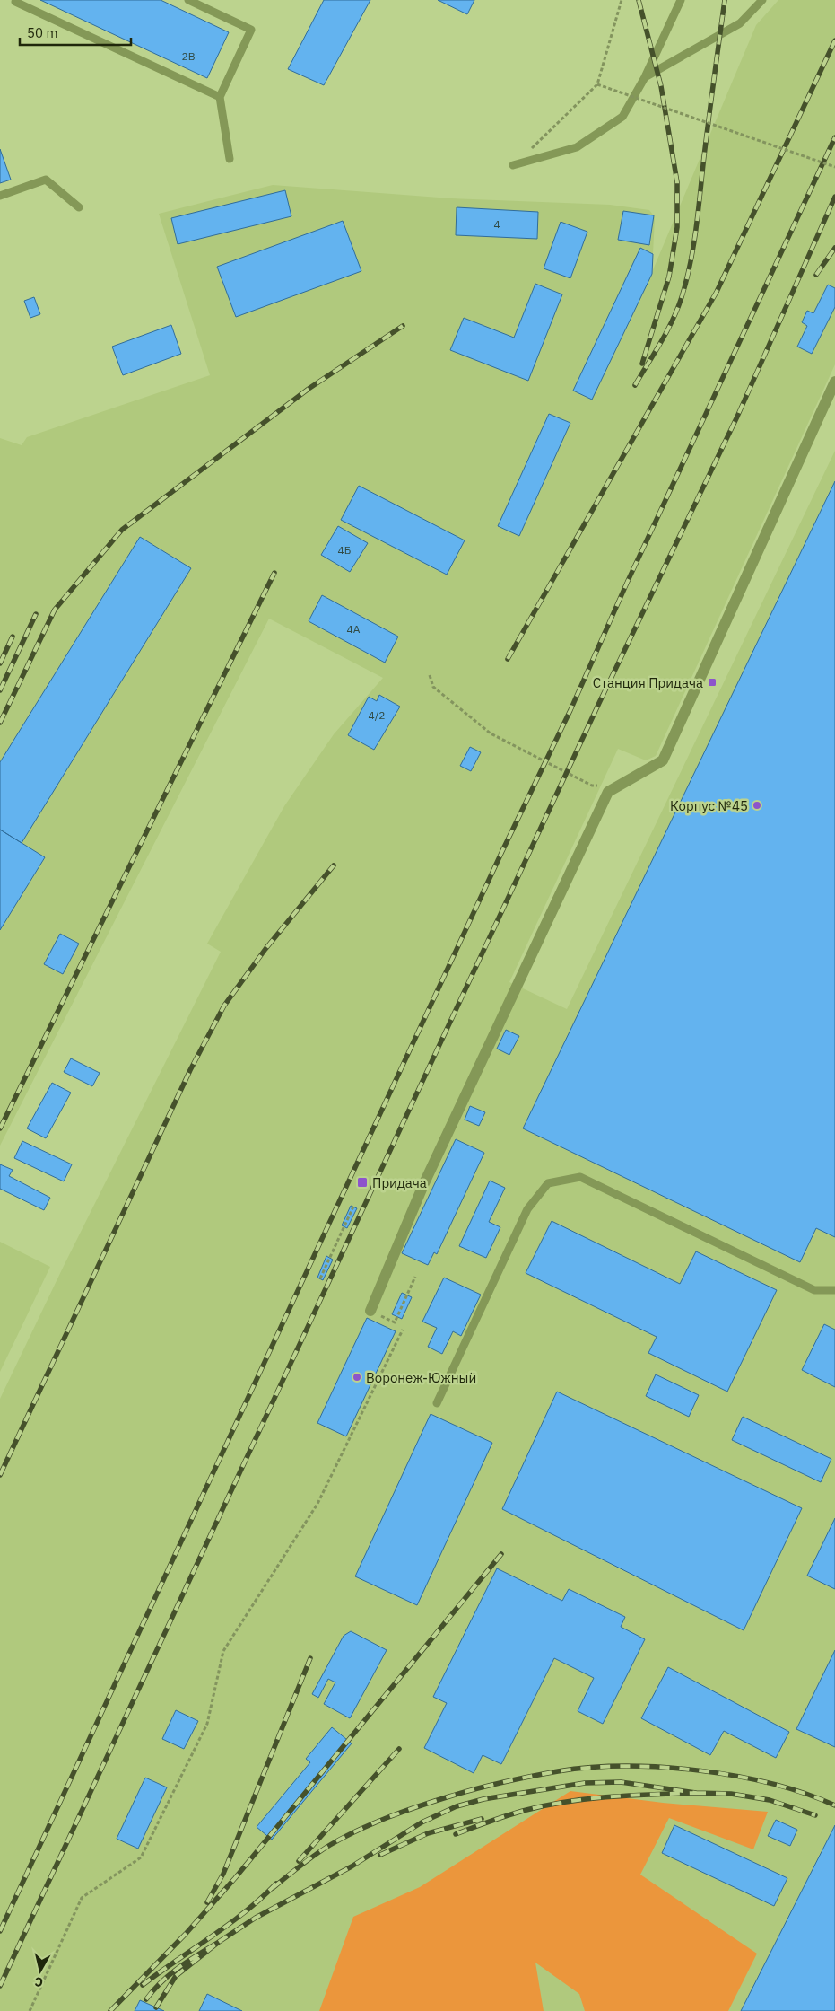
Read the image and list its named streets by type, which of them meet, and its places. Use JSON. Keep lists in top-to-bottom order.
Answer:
{
  "places": {
    "transit": ["Станция Придача", "Придача"],
    "other": ["Корпус №45", "Воронеж-Южный"]
  },
  "house_numbers": [
    "2В",
    "4",
    "4Б",
    "4А",
    "4/2"
  ],
  "scale_bar": "50 m",
  "north": "bottom"
}
